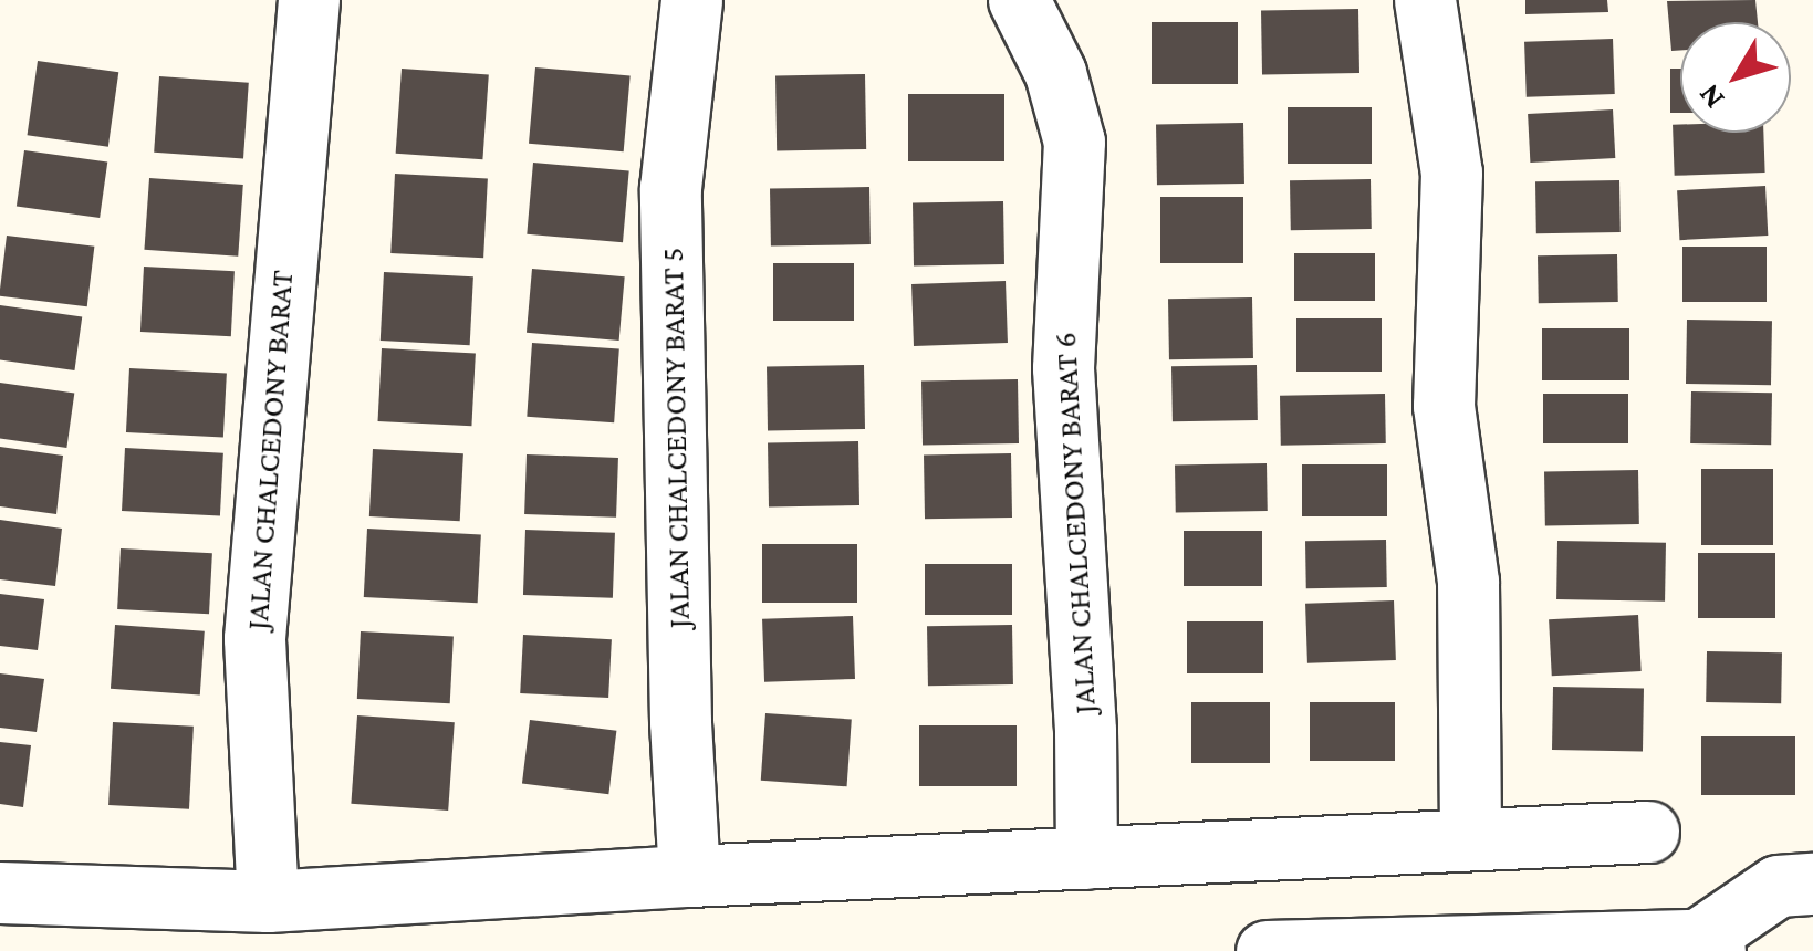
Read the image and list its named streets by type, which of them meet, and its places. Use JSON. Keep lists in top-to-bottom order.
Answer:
{
  "streets": {
    "street": ["JALAN CHALCEDONY BARAT 5", "JALAN CHALCEDONY BARAT", "JALAN CHALCEDONY BARAT 6"]
  },
  "north": "bottom left"
}
